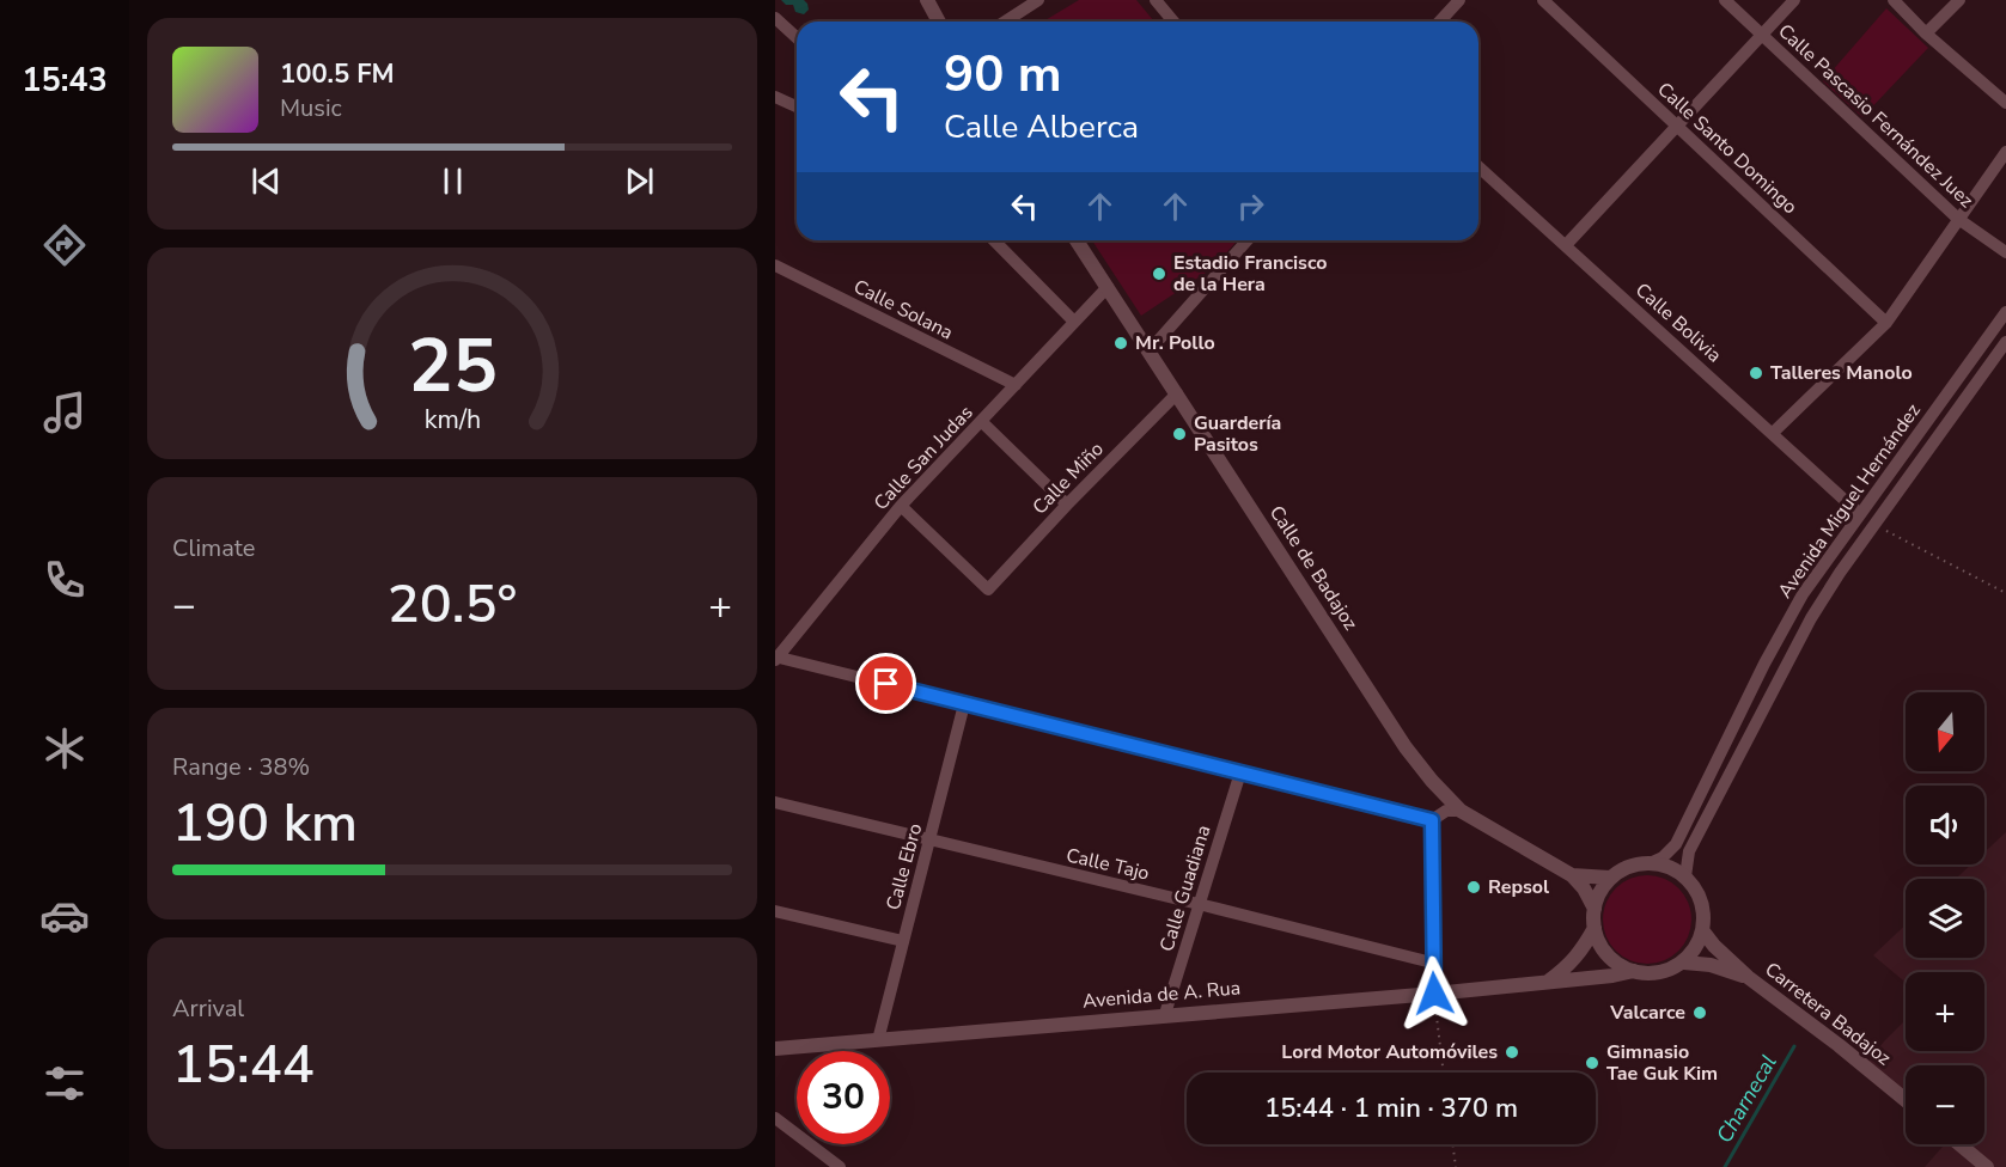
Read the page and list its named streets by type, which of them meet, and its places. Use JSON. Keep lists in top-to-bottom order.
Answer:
{
  "streets": {
    "street": [
      "Calle Pascasio Fernández Juez",
      "Calle Santo Domingo",
      "Calle Solana",
      "Calle Bolivia",
      "Calle San Judas",
      "Calle Miño",
      "Avenida Miguel Hernández",
      "Calle de Badajoz",
      "Calle Tajo",
      "Calle Ebro",
      "Calle Guadiana",
      "Avenida de A. Rua",
      "Carretera Badajoz"
    ]
  },
  "crossings": [
    ["Calle Solana", "Calle San Judas"],
    ["Calle Bolivia", "Avenida Miguel Hernández"],
    ["Calle San Judas", "Calle Miño"],
    ["Calle San Judas", "Calle de Badajoz"],
    ["Calle Miño", "Calle de Badajoz"],
    ["Avenida Miguel Hernández", "Calle de Badajoz"],
    ["Avenida Miguel Hernández", "Avenida de A. Rua"],
    ["Avenida Miguel Hernández", "Carretera Badajoz"],
    ["Calle de Badajoz", "Avenida de A. Rua"],
    ["Calle de Badajoz", "Carretera Badajoz"],
    ["Calle Tajo", "Calle Ebro"],
    ["Calle Tajo", "Calle Guadiana"],
    ["Calle Ebro", "Avenida de A. Rua"],
    ["Calle Guadiana", "Avenida de A. Rua"],
    ["Avenida de A. Rua", "Carretera Badajoz"]
  ],
  "water": ["Charnecal"],
  "places": [
    "Estadio Francisco de la Hera",
    "Mr. Pollo",
    "Talleres Manolo",
    "Guardería Pasitos",
    "Repsol",
    "Valcarce",
    "Lord Motor Automóviles",
    "Gimnasio Tae Guk Kim"
  ],
  "north": "bottom",
  "page": {
    "tabs": "15:43",
    "turn": ["90 m", "Calle Alberca"],
    "song": ["100.5 FM", "Music"],
    "tile": [
      "Climate",
      ["Range · 38%", "190 km"],
      ["Arrival", "15:44"]
    ],
    "heat": ["−", "20.5°", "+"],
    "map_buttons": ["+", "−"],
    "limit": "30",
    "trip": "15:44 · 1 min · 370 m",
    "gauge": ["25", "km/h"]
  }
}
